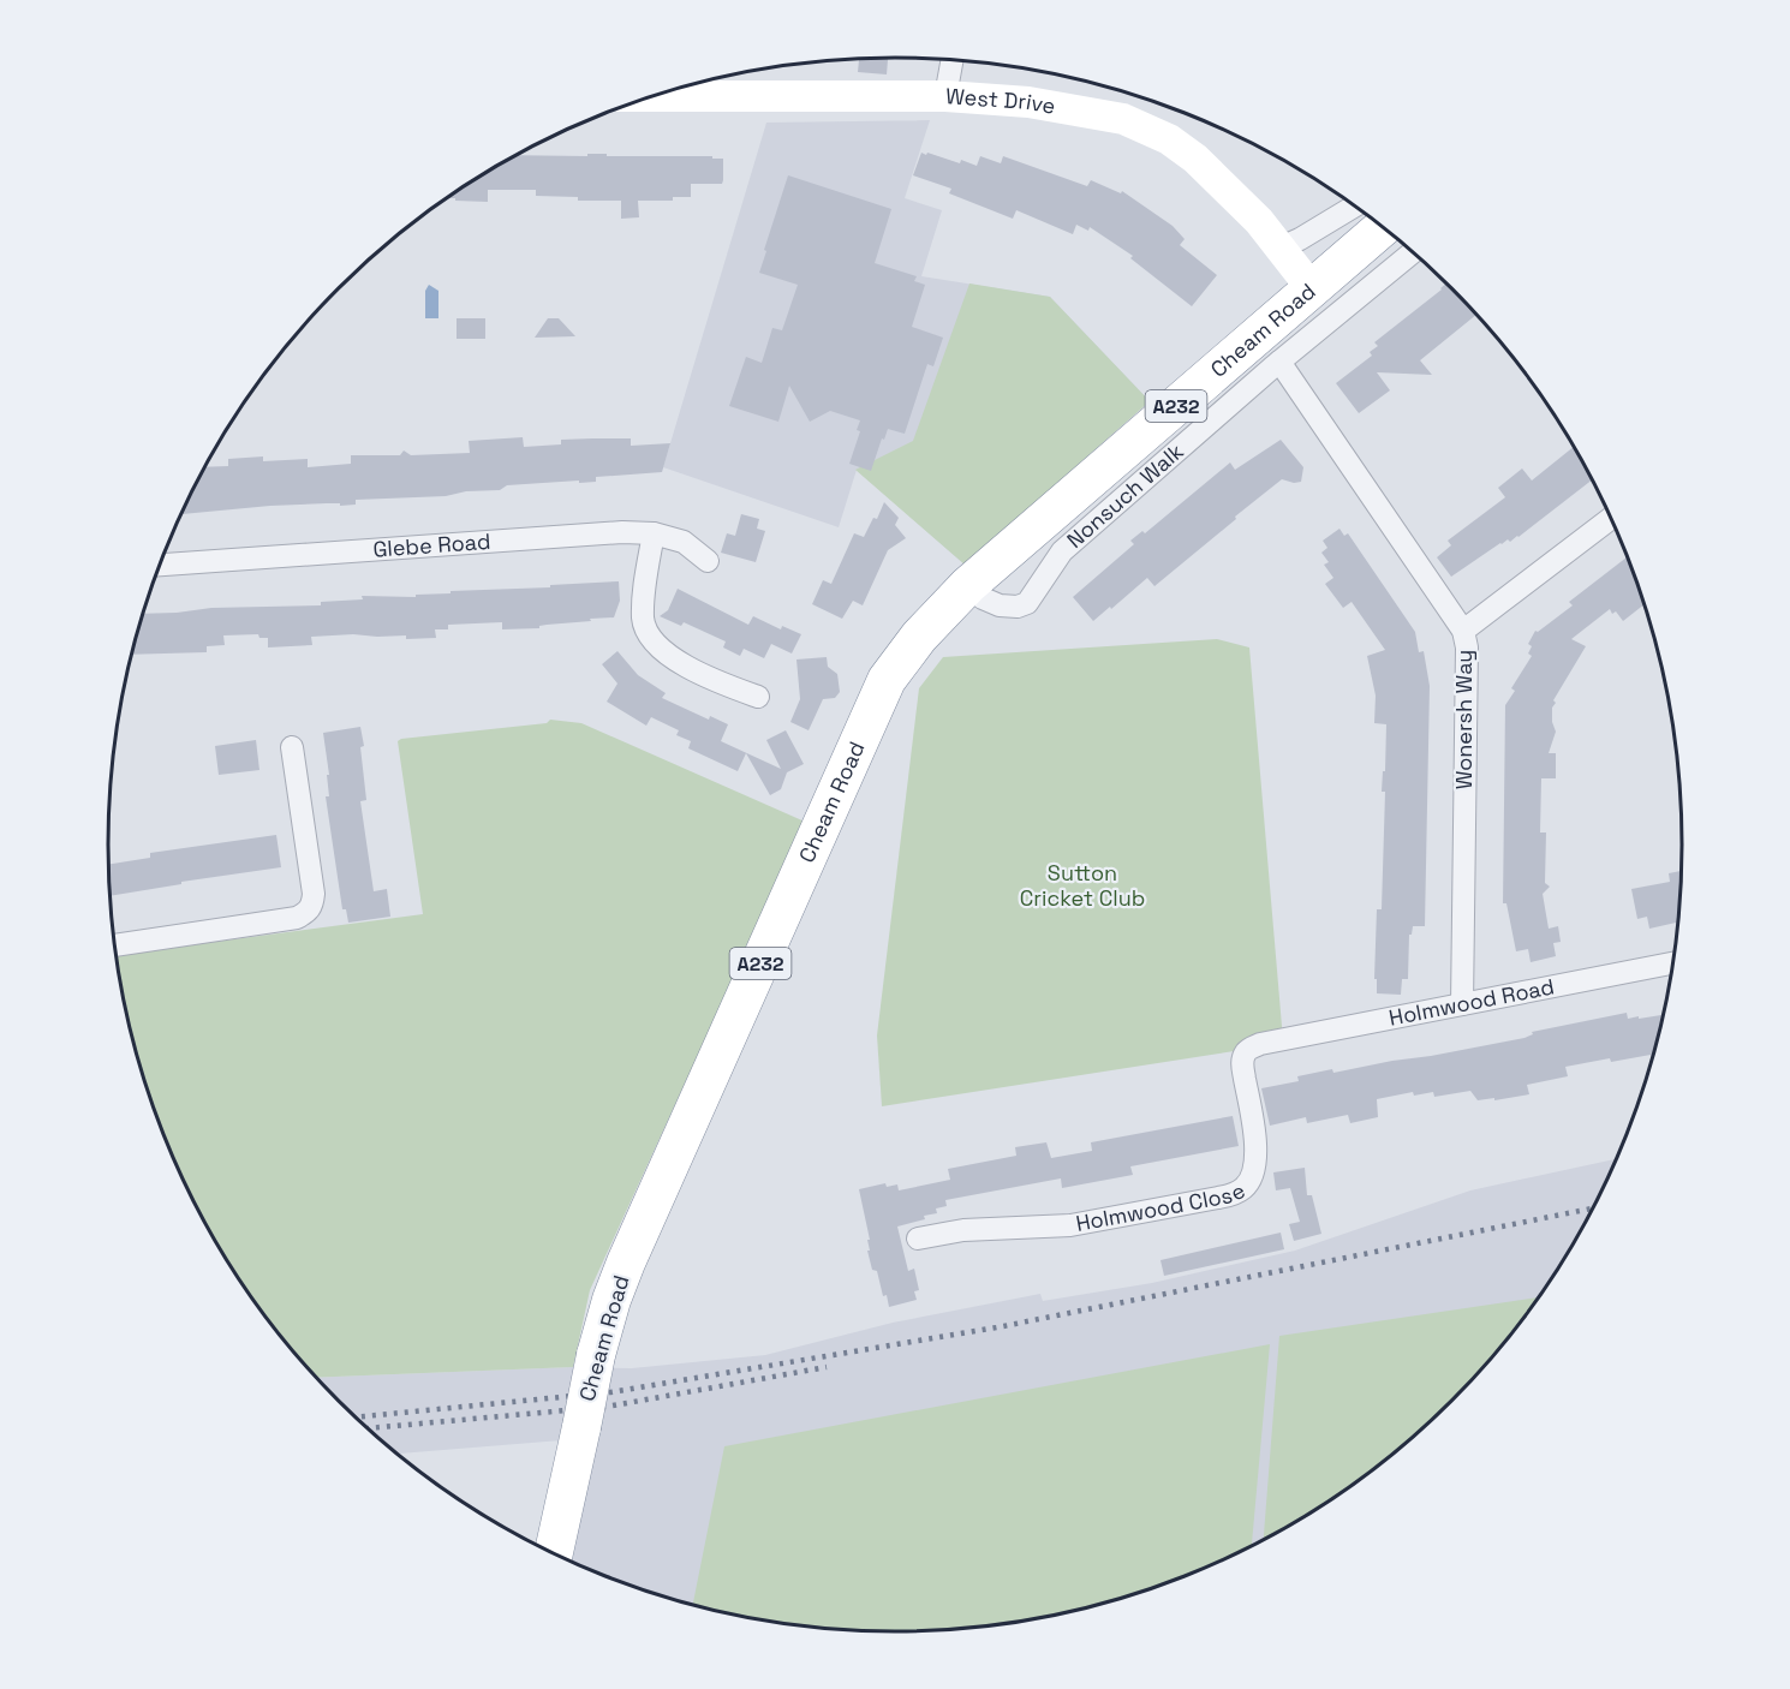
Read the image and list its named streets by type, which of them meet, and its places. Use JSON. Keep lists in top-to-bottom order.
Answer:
{
  "streets": {
    "highway": ["Cheam Road", "A232"],
    "street": [
      "West Drive",
      "Nonsuch Walk",
      "Glebe Road",
      "Wonersh Way",
      "Holmwood Road",
      "Holmwood Close"
    ]
  },
  "crossings": [
    ["West Drive", "Cheam Road"],
    ["Cheam Road", "Nonsuch Walk"],
    ["Nonsuch Walk", "Wonersh Way"],
    ["Wonersh Way", "Holmwood Road"],
    ["Holmwood Road", "Holmwood Close"]
  ],
  "parks": ["Sutton Cricket Club"]
}
